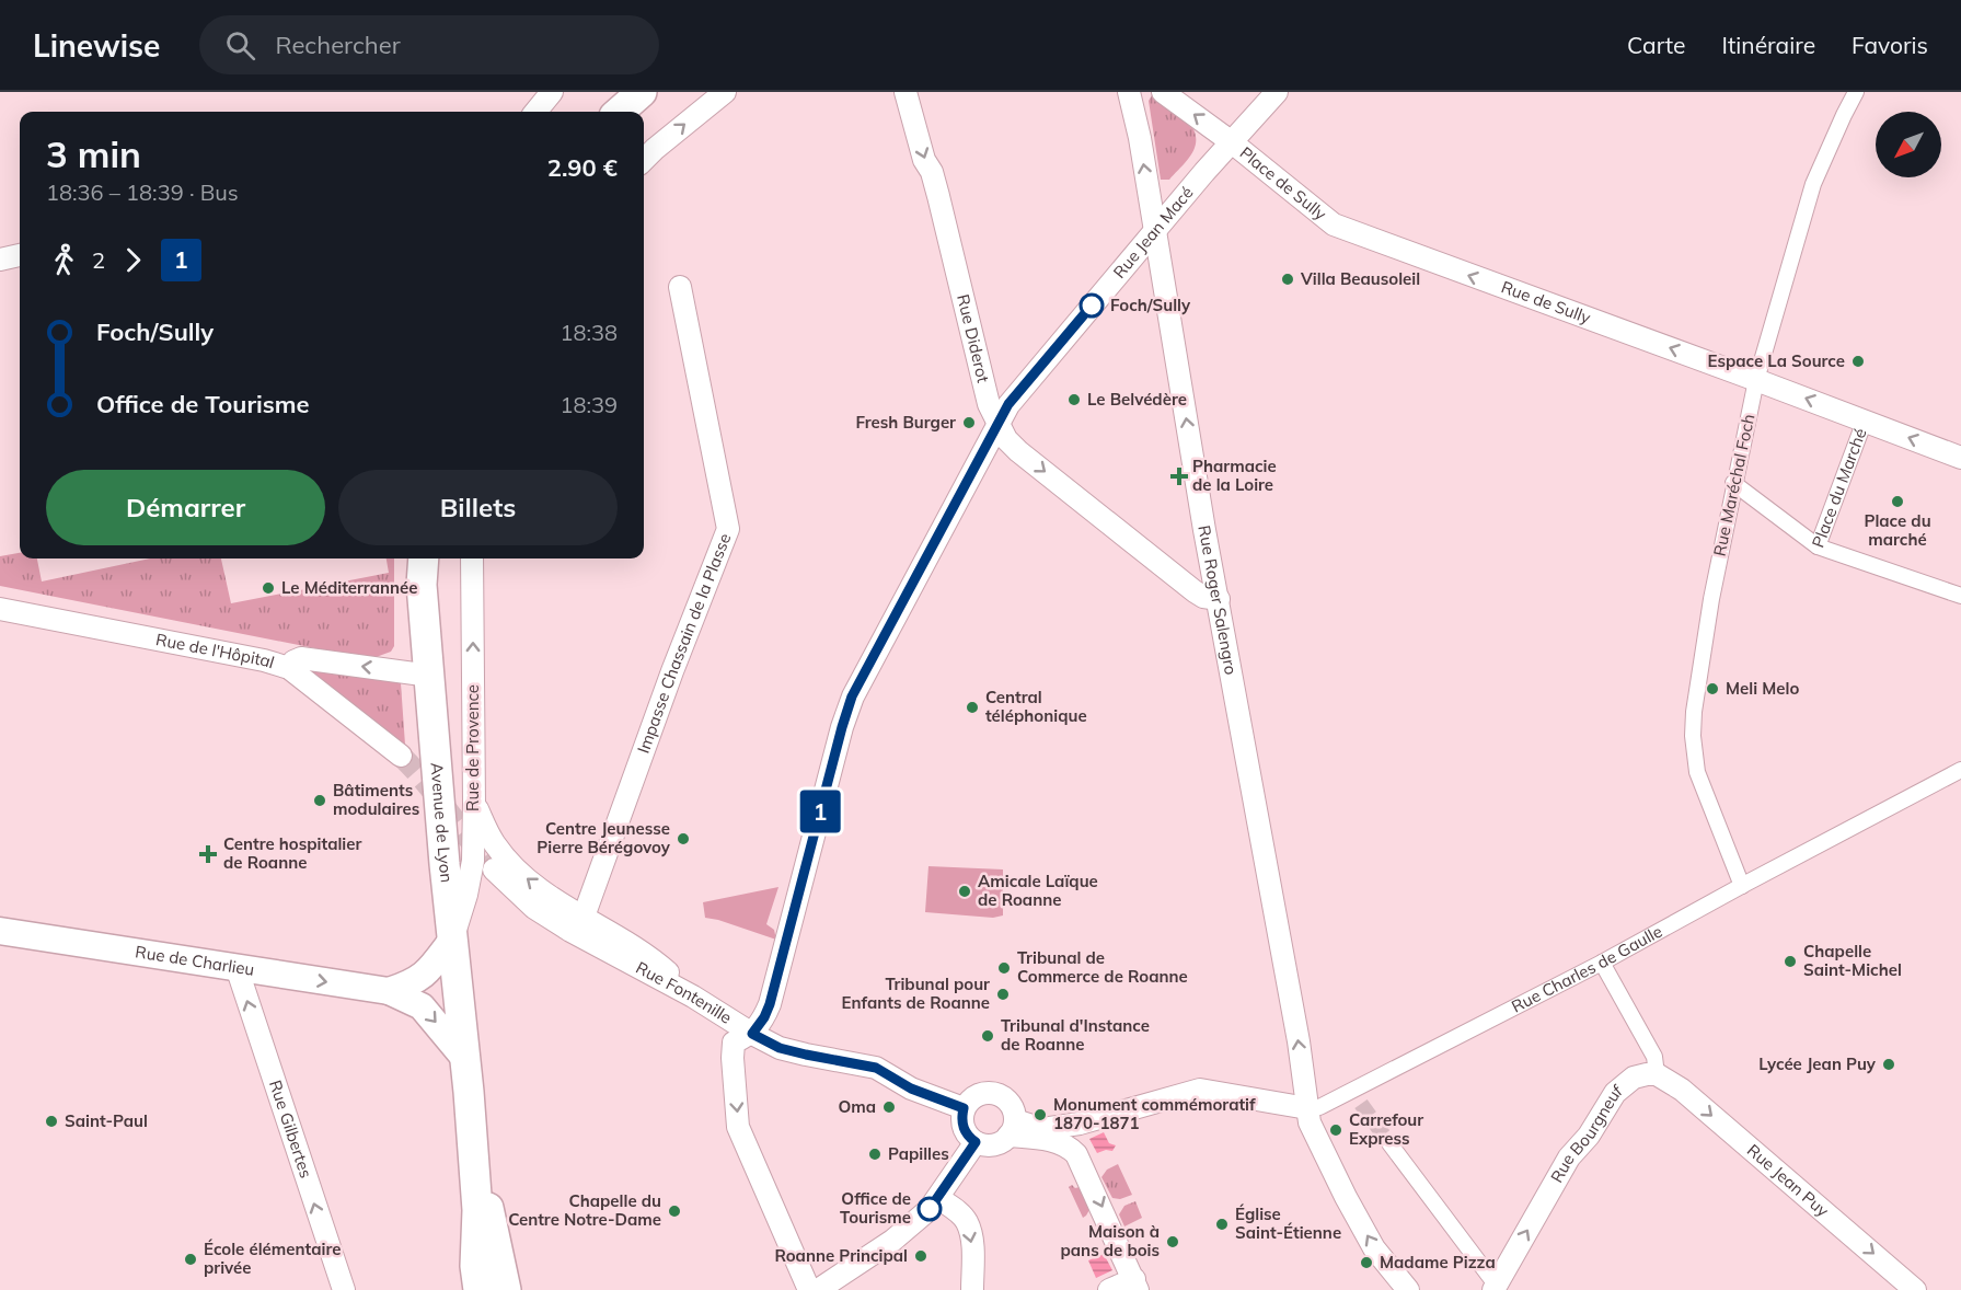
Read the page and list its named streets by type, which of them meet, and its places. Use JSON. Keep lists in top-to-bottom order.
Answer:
{
  "streets": {
    "main road": ["Avenue de Lyon"],
    "street": [
      "Place de Sully",
      "Rue Jean Macé",
      "Rue de Sully",
      "Rue Diderot",
      "Rue Maréchal Foch",
      "Place du Marché",
      "Rue Roger Salengro",
      "Impasse Chassain de la Plasse",
      "Rue de l'Hôpital",
      "Rue de Provence",
      "Rue de Charlieu",
      "Rue Charles de Gaulle",
      "Rue Fontenille",
      "Rue Gilbertes",
      "Rue Bourgneuf",
      "Rue Jean Puy"
    ]
  },
  "crossings": [
    ["Place de Sully", "Rue Jean Macé"],
    ["Place de Sully", "Rue de Sully"],
    ["Rue Jean Macé", "Rue Diderot"],
    ["Rue Jean Macé", "Rue Roger Salengro"],
    ["Rue Jean Macé", "Rue Fontenille"],
    ["Rue de Sully", "Rue Maréchal Foch"],
    ["Rue de Sully", "Place du Marché"],
    ["Rue Diderot", "Rue Roger Salengro"],
    ["Rue Maréchal Foch", "Rue Charles de Gaulle"],
    ["Rue Roger Salengro", "Rue Charles de Gaulle"],
    ["Rue de Provence", "Avenue de Lyon"],
    ["Avenue de Lyon", "Rue de Charlieu"],
    ["Rue de Charlieu", "Rue Gilbertes"],
    ["Rue Bourgneuf", "Rue Jean Puy"]
  ],
  "one_way": [
    "Place de Sully",
    "Rue de Sully",
    "Rue Diderot",
    "Rue Roger Salengro",
    "Rue de Provence",
    "Rue de Charlieu",
    "Rue Gilbertes",
    "Rue Bourgneuf",
    "Rue Jean Puy"
  ],
  "places": {
    "other": [
      "Villa Beausoleil",
      "Foch/Sully",
      "Espace La Source",
      "Le Belvédère",
      "Fresh Burger",
      "Place du marché",
      "Le Méditerrannée",
      "Meli Melo",
      "Central téléphonique",
      "Bâtiments modulaires",
      "Centre Jeunesse Pierre Bérégovoy",
      "Amicale Laïque de Roanne",
      "Chapelle Saint-Michel",
      "Tribunal de Commerce de Roanne",
      "Tribunal pour Enfants de Roanne",
      "Tribunal d'Instance de Roanne",
      "Lycée Jean Puy",
      "Oma",
      "Monument commémoratif 1870-1871",
      "Saint-Paul",
      "Carrefour Express",
      "Papilles",
      "Office de Tourisme",
      "Chapelle du Centre Notre-Dame",
      "Église Saint-Étienne",
      "Maison à pans de bois",
      "Roanne Principal",
      "École élémentaire privée",
      "Madame Pizza"
    ],
    "health": ["Pharmacie de la Loire", "Centre hospitalier de Roanne"]
  },
  "lines": ["bus line 1"],
  "north": "bottom left",
  "page": {
    "header": "Linewise",
    "search": "Rechercher",
    "nav": ["Carte", "Itinéraire", "Favoris"],
    "on_map": "1",
    "heading": ["3 min", "18:36 – 18:39 · Bus", "2.90 €"],
    "legs": ["2", "1"],
    "list": [
      {
        "name": "Foch/Sully",
        "value": "18:38"
      },
      {
        "name": "Office de Tourisme",
        "value": "18:39"
      }
    ],
    "buttons": ["Démarrer", "Billets"]
  }
}
